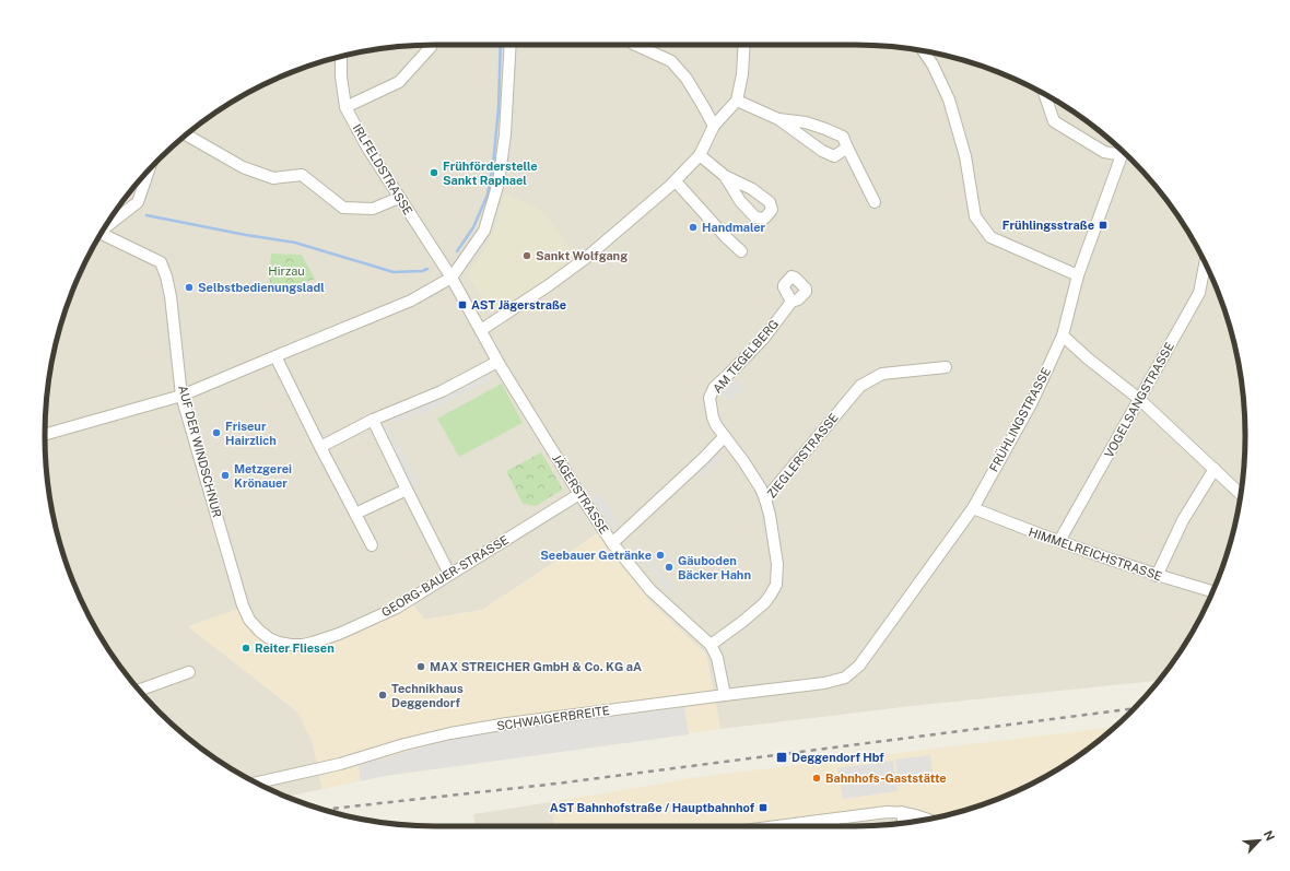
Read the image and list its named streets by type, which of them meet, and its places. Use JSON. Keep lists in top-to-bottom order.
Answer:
{
  "streets": {
    "street": [
      "IRLFELDSTRASSE",
      "AM TEGELBERG",
      "VOGELSANGSTRASSE",
      "FRÜHLINGSTRASSE",
      "AUF DER WINDSCHNUR",
      "ZIEGLERSTRASSE",
      "JÄGERSTRASSE",
      "HIMMELREICHSTRASSE",
      "GEORG-BAUER-STRASSE",
      "SCHWAIGERBREITE"
    ]
  },
  "crossings": [
    ["IRLFELDSTRASSE", "JÄGERSTRASSE"],
    ["AM TEGELBERG", "ZIEGLERSTRASSE"],
    ["VOGELSANGSTRASSE", "HIMMELREICHSTRASSE"],
    ["FRÜHLINGSTRASSE", "HIMMELREICHSTRASSE"],
    ["FRÜHLINGSTRASSE", "SCHWAIGERBREITE"],
    ["AUF DER WINDSCHNUR", "GEORG-BAUER-STRASSE"],
    ["ZIEGLERSTRASSE", "JÄGERSTRASSE"],
    ["JÄGERSTRASSE", "GEORG-BAUER-STRASSE"],
    ["JÄGERSTRASSE", "SCHWAIGERBREITE"]
  ],
  "parks": ["Hirzau"],
  "places": {
    "other": [
      "Frühförderstelle Sankt Raphael",
      "Handmaler",
      "Sankt Wolfgang",
      "Selbstbedienungsladl",
      "Friseur Hairzlich",
      "Metzgerei Krönauer",
      "Seebauer Getränke",
      "Gäuboden Bäcker Hahn",
      "Reiter Fliesen",
      "MAX STREICHER GmbH & Co. KG aA",
      "Technikhaus Deggendorf",
      "Bahnhofs-Gaststätte"
    ],
    "transit": [
      "Frühlingsstraße",
      "AST Jägerstraße",
      "Deggendorf Hbf",
      "AST Bahnhofstraße / Hauptbahnhof"
    ]
  },
  "north": "top right"
}
